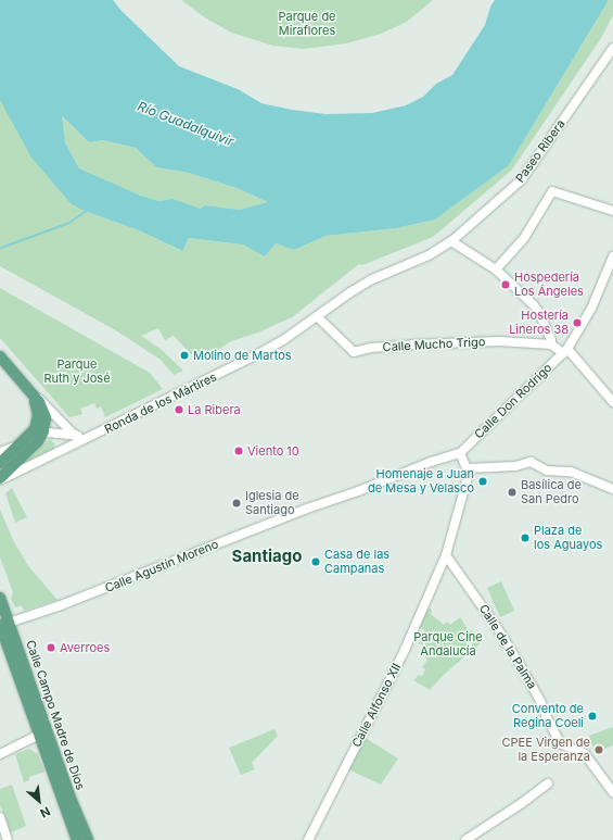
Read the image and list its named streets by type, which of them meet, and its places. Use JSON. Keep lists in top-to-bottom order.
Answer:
{
  "streets": {
    "main road": ["Calle Campo Madre de Dios"],
    "street": [
      "Paseo Ribera",
      "Calle Mucho Trigo",
      "Calle Don Rodrigo",
      "Ronda de los Mártires",
      "Calle Agustín Moreno",
      "Calle de la Palma",
      "Calle Alfonso XII"
    ]
  },
  "crossings": [
    ["Paseo Ribera", "Ronda de los Mártires"],
    ["Calle Mucho Trigo", "Ronda de los Mártires"],
    ["Calle Don Rodrigo", "Calle Agustín Moreno"],
    ["Calle Agustín Moreno", "Calle Campo Madre de Dios"],
    ["Calle de la Palma", "Calle Alfonso XII"]
  ],
  "districts": ["Santiago"],
  "water": ["Río Guadalquivir"],
  "parks": ["Parque de Miraflores", "Parque Ruth y José", "Parque Cine Andalucía"],
  "places": [
    "Hospedería Los Ángeles",
    "Hostería Lineros 38",
    "Molino de Martos",
    "La Ribera",
    "Viento 10",
    "Homenaje a Juan de Mesa y Velasco",
    "Basílica de San Pedro",
    "Iglesia de Santiago",
    "Plaza de los Aguayos",
    "Casa de las Campanas",
    "Averroes",
    "Convento de Regina Coeli",
    "CPEE Virgen de la Esperanza"
  ],
  "north": "bottom right"
}
